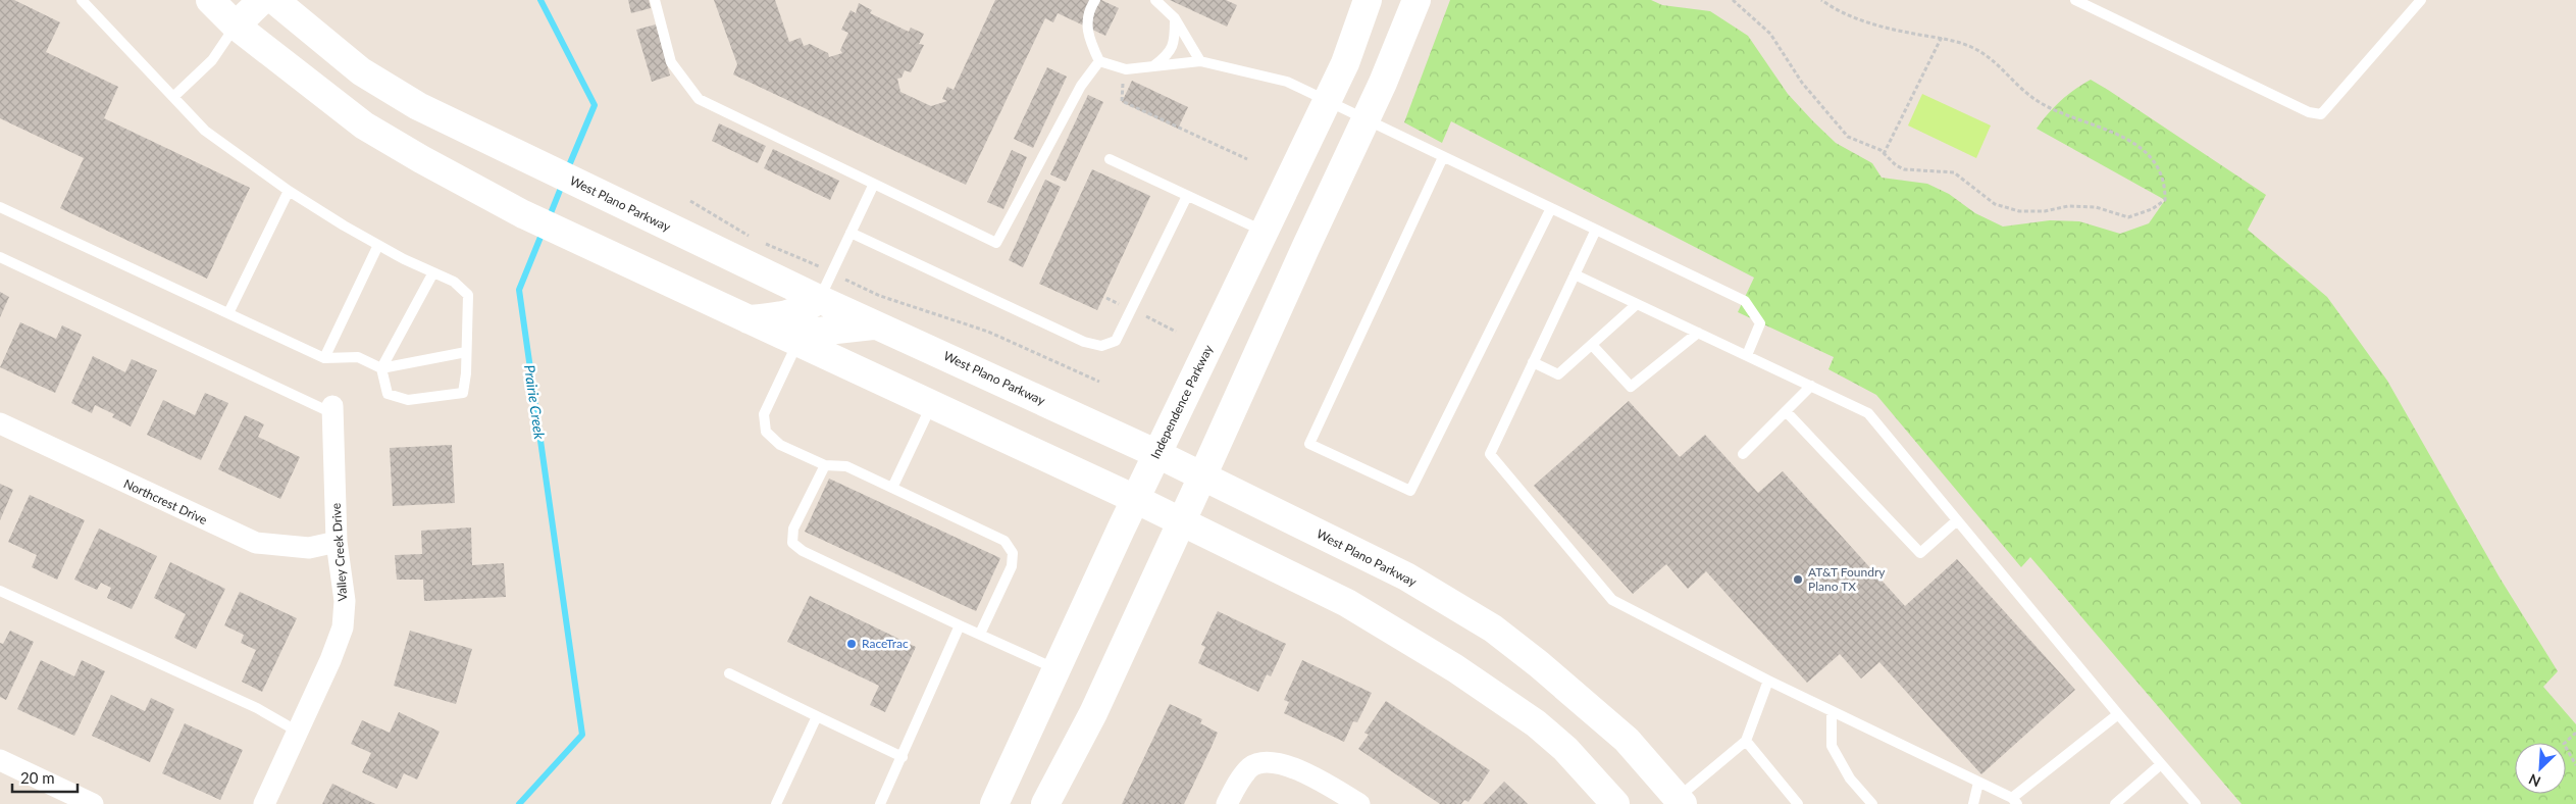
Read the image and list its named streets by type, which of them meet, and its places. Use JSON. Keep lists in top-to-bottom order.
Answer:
{
  "streets": {
    "main road": ["West Plano Parkway", "Independence Parkway"],
    "street": ["Northcrest Drive", "Valley Creek Drive"]
  },
  "crossings": [
    ["West Plano Parkway", "Independence Parkway"],
    ["Northcrest Drive", "Valley Creek Drive"]
  ],
  "water": ["Prairie Creek"],
  "places": ["AT&T Foundry Plano TX", "RaceTrac"],
  "scale_bar": "20 m",
  "north": "bottom left"
}
